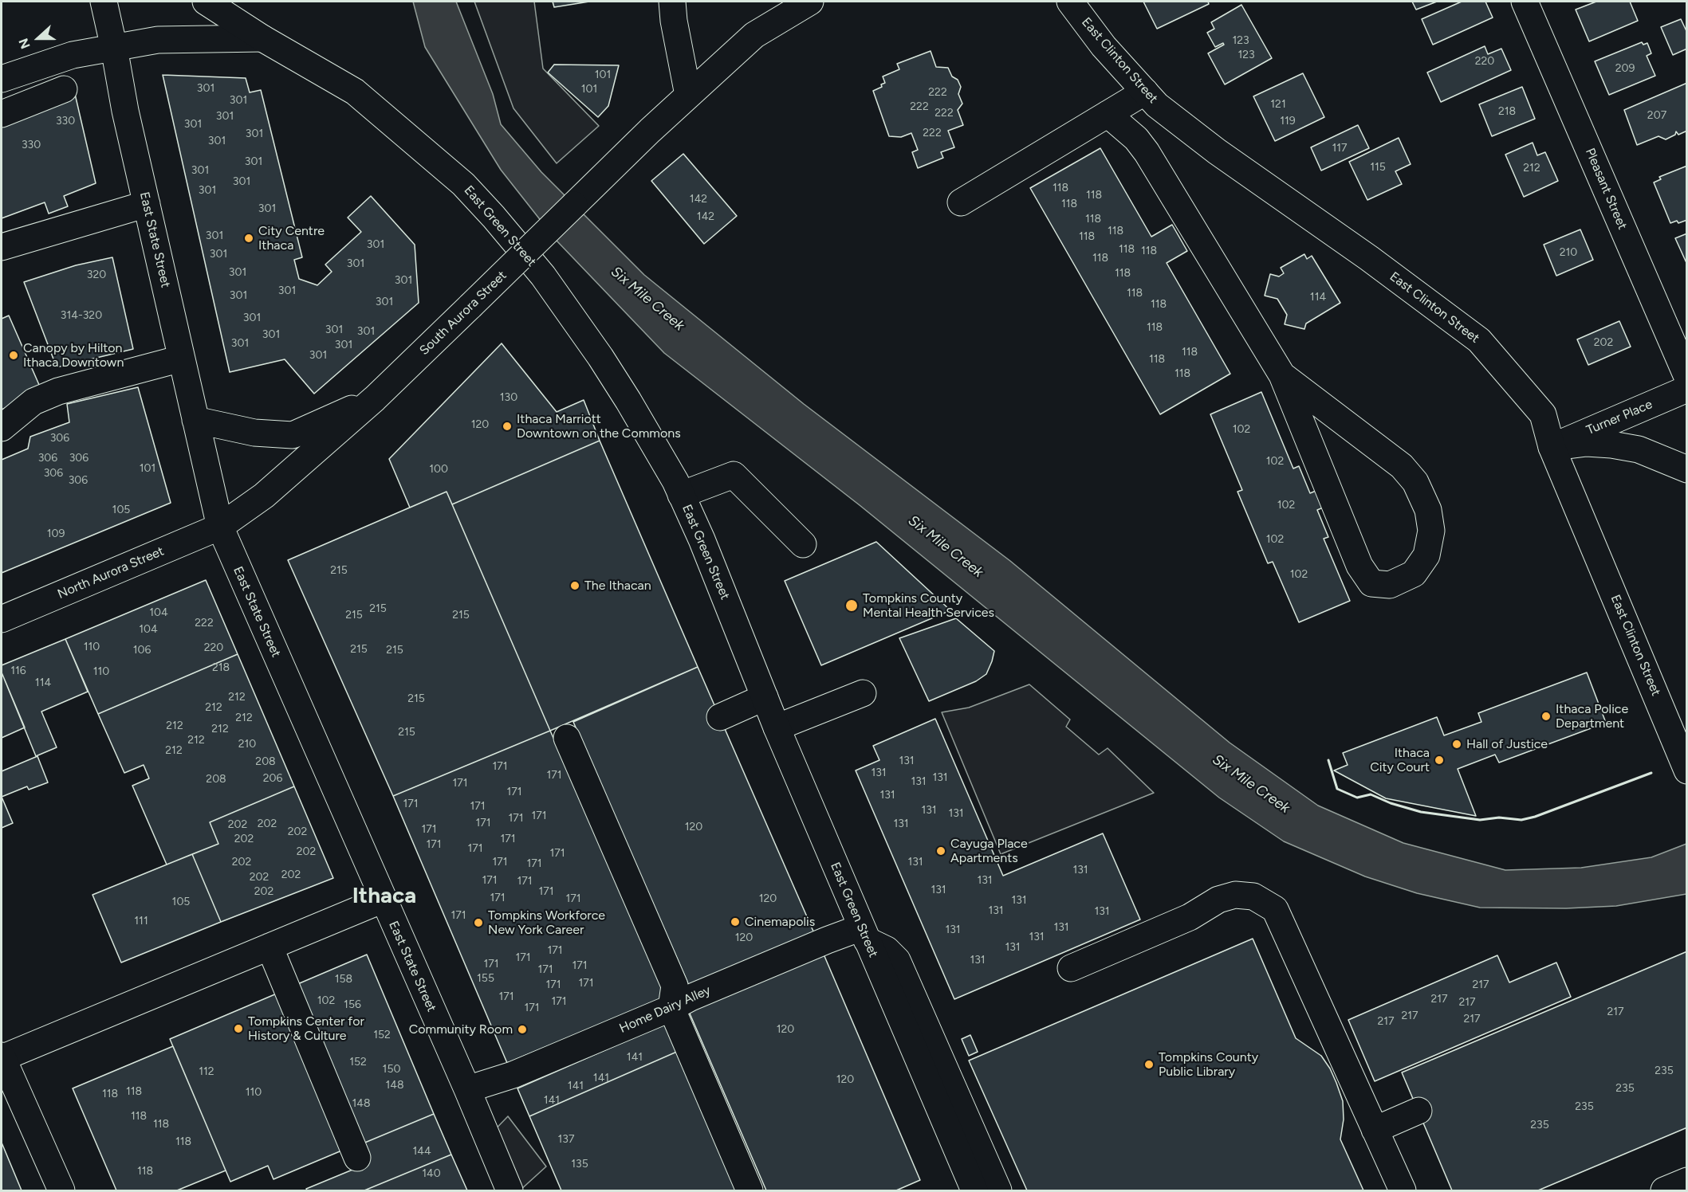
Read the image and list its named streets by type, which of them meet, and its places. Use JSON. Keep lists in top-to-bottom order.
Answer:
{
  "streets": {
    "main road": [
      "East Clinton Street",
      "Pleasant Street",
      "East Green Street",
      "East State Street",
      "South Aurora Street",
      "Turner Place",
      "North Aurora Street",
      "Home Dairy Alley"
    ]
  },
  "crossings": [
    ["East Clinton Street", "Turner Place"],
    ["East Green Street", "Home Dairy Alley"],
    ["East State Street", "South Aurora Street"],
    ["East State Street", "North Aurora Street"],
    ["East State Street", "Home Dairy Alley"],
    ["South Aurora Street", "North Aurora Street"]
  ],
  "districts": ["Ithaca"],
  "water": ["Six Mile Creek"],
  "places": [
    "City Centre Ithaca",
    "Canopy by Hilton Ithaca Downtown",
    "Ithaca Marriott Downtown on the Commons",
    "The Ithacan",
    "Tompkins County Mental Health Services",
    "Ithaca Police Department",
    "Hall of Justice",
    "Ithaca City Court",
    "Cayuga Place Apartments",
    "Cinemapolis",
    "Tompkins Workforce New York Career",
    "Tompkins Center for History & Culture",
    "Community Room",
    "Tompkins County Public Library"
  ],
  "house_numbers": [
    "123",
    "123",
    "220",
    "209",
    "101",
    "301",
    "101",
    "222",
    "301",
    "121",
    "222",
    "218",
    "222",
    "207",
    "301",
    "330",
    "119",
    "301",
    "222",
    "301",
    "301",
    "330",
    "117",
    "301",
    "115",
    "212",
    "301",
    "301",
    "118",
    "301",
    "118",
    "142",
    "118",
    "301",
    "142",
    "118",
    "118",
    "301",
    "118",
    "301",
    "118",
    "118",
    "210",
    "301",
    "118",
    "301",
    "301",
    "118",
    "320",
    "301",
    "301",
    "118",
    "301",
    "114",
    "301",
    "118",
    "314-320",
    "301",
    "118",
    "301",
    "301",
    "301",
    "202",
    "301",
    "301",
    "118",
    "301",
    "118",
    "118",
    "130",
    "120",
    "102",
    "306",
    "306",
    "306",
    "102",
    "101",
    "100",
    "306",
    "306",
    "102",
    "105",
    "109",
    "102",
    "215",
    "102",
    "215",
    "104",
    "215",
    "215",
    "222",
    "104",
    "110",
    "220",
    "215",
    "106",
    "215",
    "218",
    "116",
    "110",
    "114",
    "212",
    "215",
    "212",
    "212",
    "212",
    "212",
    "215",
    "212",
    "210",
    "212",
    "131",
    "208",
    "171",
    "131",
    "171",
    "131",
    "206",
    "208",
    "131",
    "171",
    "171",
    "131",
    "171",
    "171",
    "131",
    "131",
    "171",
    "171",
    "171",
    "202",
    "131",
    "202",
    "120",
    "171",
    "202",
    "202",
    "171",
    "171",
    "171",
    "202",
    "171",
    "202",
    "171",
    "131",
    "171",
    "131",
    "202",
    "202",
    "171",
    "131",
    "171",
    "131",
    "202",
    "171",
    "171",
    "171",
    "120",
    "131",
    "105",
    "131",
    "131",
    "171",
    "111",
    "131",
    "131",
    "131",
    "120",
    "131",
    "171",
    "171",
    "131",
    "171",
    "171",
    "171",
    "155",
    "158",
    "171",
    "171",
    "217",
    "171",
    "217",
    "102",
    "171",
    "217",
    "156",
    "171",
    "217",
    "217",
    "217",
    "217",
    "120",
    "152",
    "141",
    "152",
    "150",
    "235",
    "112",
    "141",
    "120",
    "148",
    "141",
    "235",
    "118",
    "110",
    "118",
    "141",
    "148",
    "235",
    "118",
    "118",
    "235",
    "137",
    "118",
    "144",
    "135",
    "118",
    "140"
  ],
  "north": "left"
}
